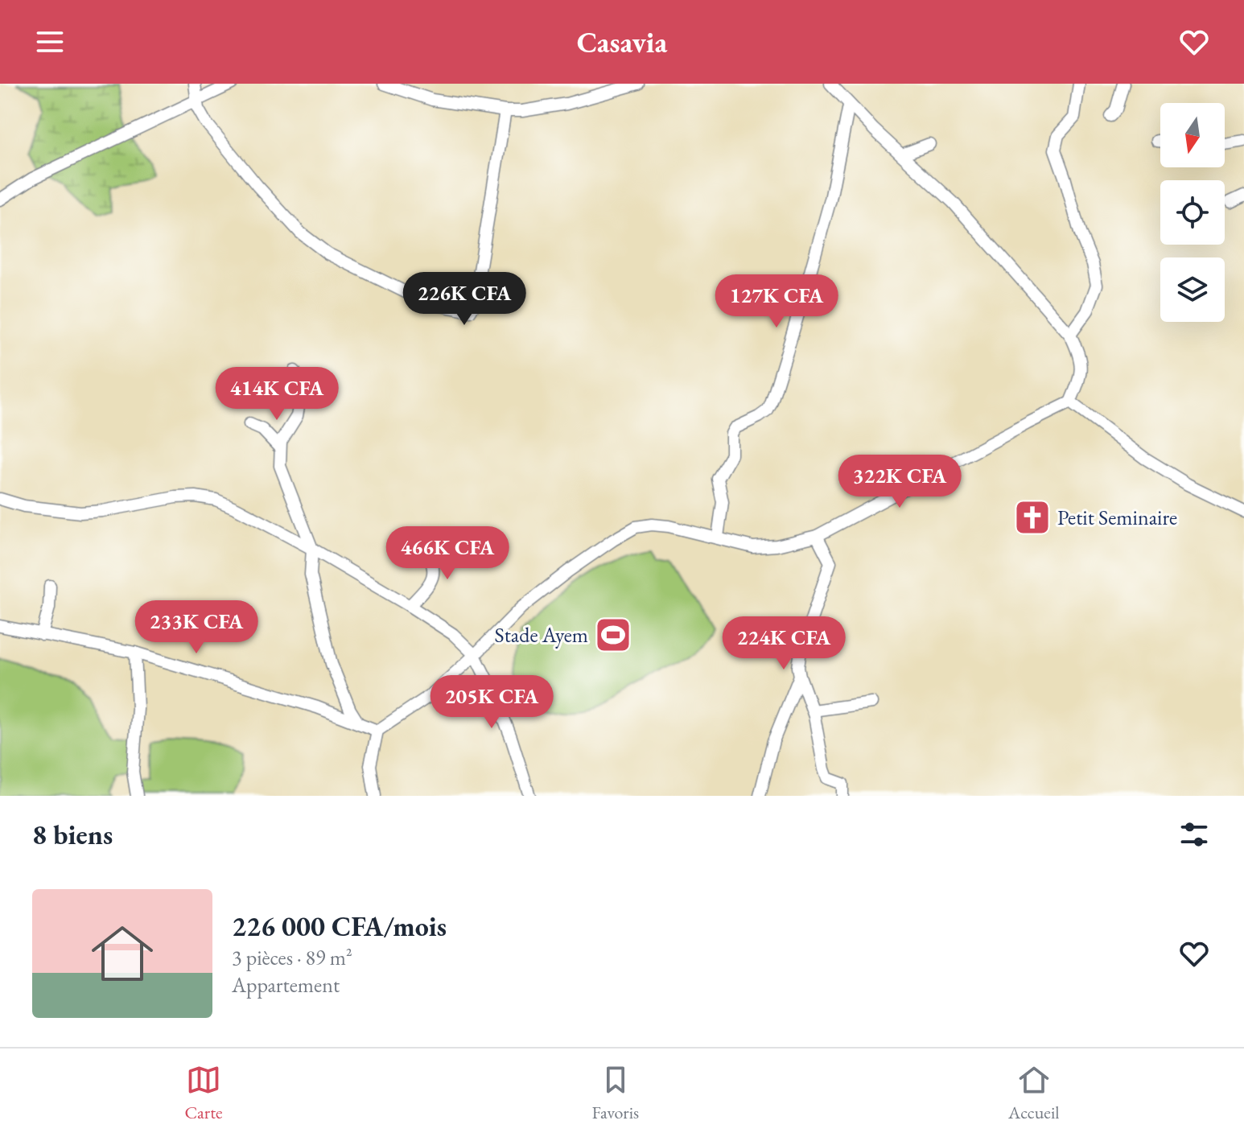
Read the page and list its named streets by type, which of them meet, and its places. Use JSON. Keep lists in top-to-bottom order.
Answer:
{
  "places": {
    "church": ["Petit Seminaire"],
    "sports": ["Stade Ayem"]
  },
  "north": "bottom",
  "page": {
    "header": "Casavia",
    "price": [
      "226K CFA",
      "127K CFA",
      "414K CFA",
      "322K CFA",
      "466K CFA",
      "233K CFA",
      "224K CFA",
      "205K CFA"
    ],
    "heading": "8 biens",
    "list": [
      {
        "name": "226 000 CFA/mois",
        "note": "3 pièces · 89 m² · Appartement"
      }
    ],
    "tabs": ["Carte", "Favoris", "Accueil"]
  }
}
